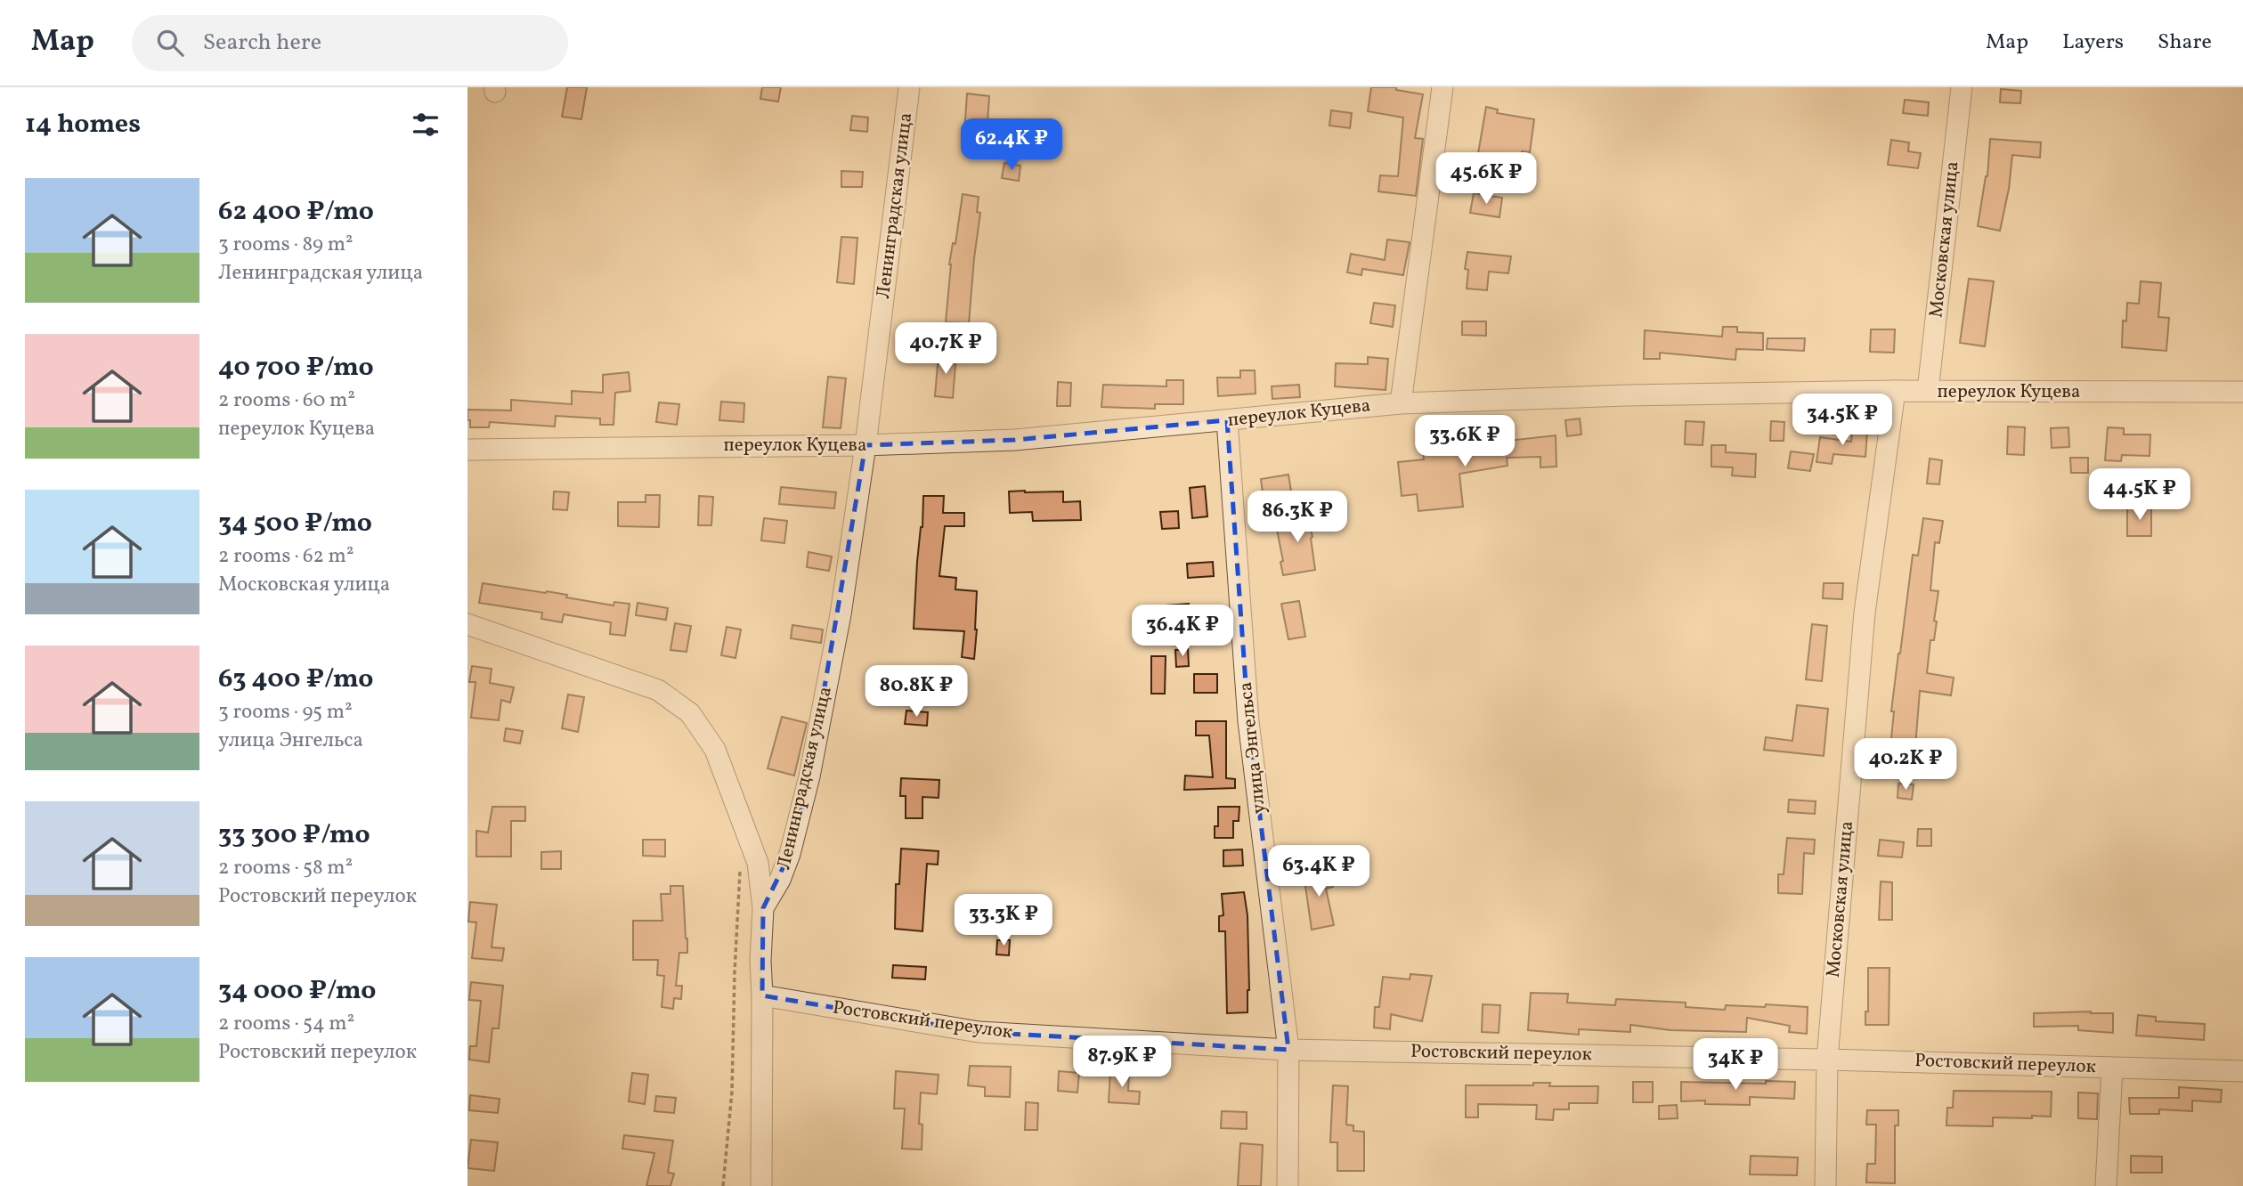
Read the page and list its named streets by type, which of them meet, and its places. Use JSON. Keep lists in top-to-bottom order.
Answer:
{
  "streets": {
    "street": [
      "Ленинградская улица",
      "Московская улица",
      "переулок Куцева",
      "улица Энгельса",
      "Ростовский переулок"
    ]
  },
  "crossings": [
    ["Ленинградская улица", "переулок Куцева"],
    ["Ленинградская улица", "Ростовский переулок"],
    ["Московская улица", "переулок Куцева"],
    ["Московская улица", "Ростовский переулок"],
    ["переулок Куцева", "улица Энгельса"],
    ["улица Энгельса", "Ростовский переулок"]
  ],
  "page": {
    "header": "Map",
    "search": "Search here",
    "nav": ["Map", "Layers", "Share"],
    "heading": "14 homes",
    "price": [
      "62.4K ₽",
      "45.6K ₽",
      "40.7K ₽",
      "34.5K ₽",
      "33.6K ₽",
      "44.5K ₽",
      "86.3K ₽",
      "36.4K ₽",
      "80.8K ₽",
      "40.2K ₽",
      "63.4K ₽",
      "33.3K ₽",
      "87.9K ₽",
      "34K ₽"
    ],
    "list": [
      {
        "name": "62 400 ₽/mo",
        "note": "3 rooms · 89 m² · Ленинградская улица"
      },
      {
        "name": "40 700 ₽/mo",
        "note": "2 rooms · 60 m² · переулок Куцева"
      },
      {
        "name": "34 500 ₽/mo",
        "note": "2 rooms · 62 m² · Московская улица"
      },
      {
        "name": "63 400 ₽/mo",
        "note": "3 rooms · 95 m² · улица Энгельса"
      },
      {
        "name": "33 300 ₽/mo",
        "note": "2 rooms · 58 m² · Ростовский переулок"
      },
      {
        "name": "34 000 ₽/mo",
        "note": "2 rooms · 54 m² · Ростовский переулок"
      }
    ]
  }
}
